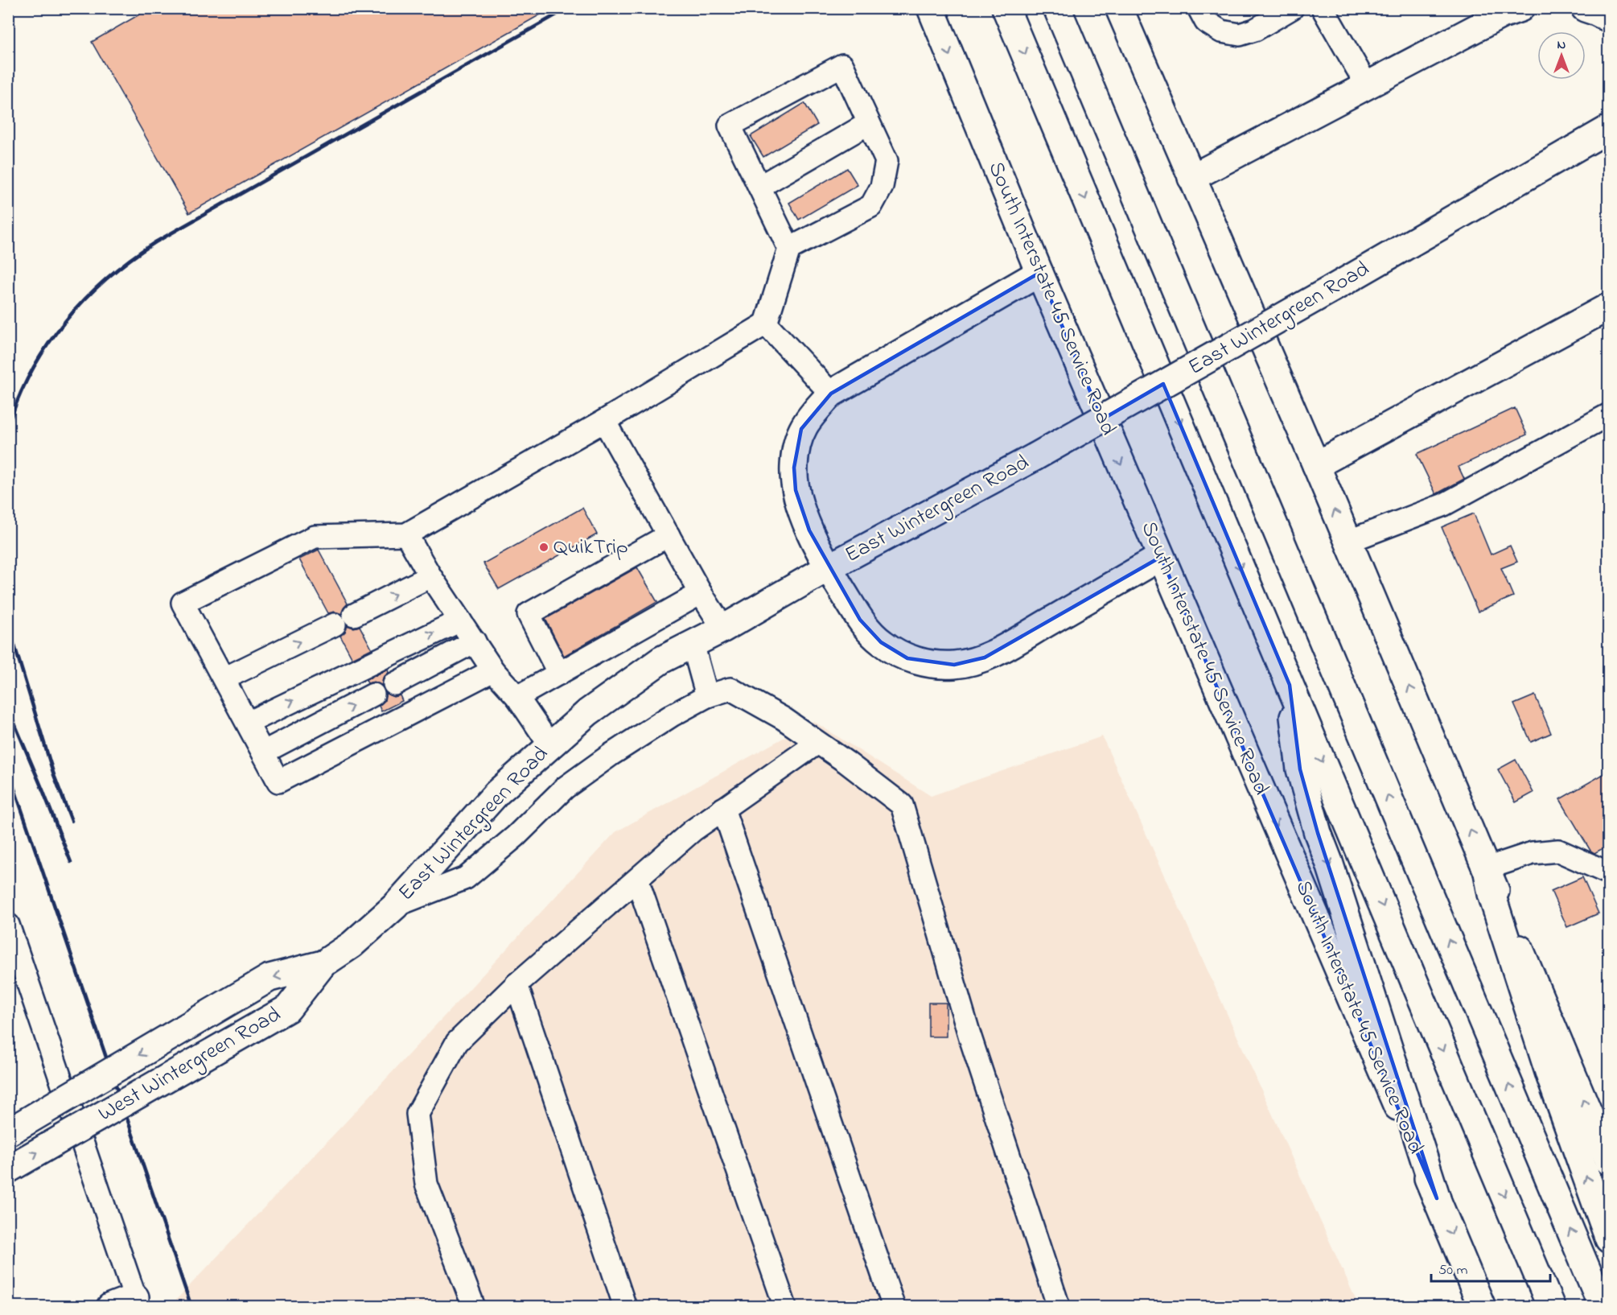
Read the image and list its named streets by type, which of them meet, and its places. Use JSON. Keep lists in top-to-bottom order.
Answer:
{
  "streets": {
    "main road": ["South Interstate 45 Service Road", "East Wintergreen Road", "West Wintergreen Road"]
  },
  "crossings": [
    ["East Wintergreen Road", "West Wintergreen Road"]
  ],
  "places": ["QuikTrip"],
  "scale_bar": "50 m",
  "north": "top"
}
